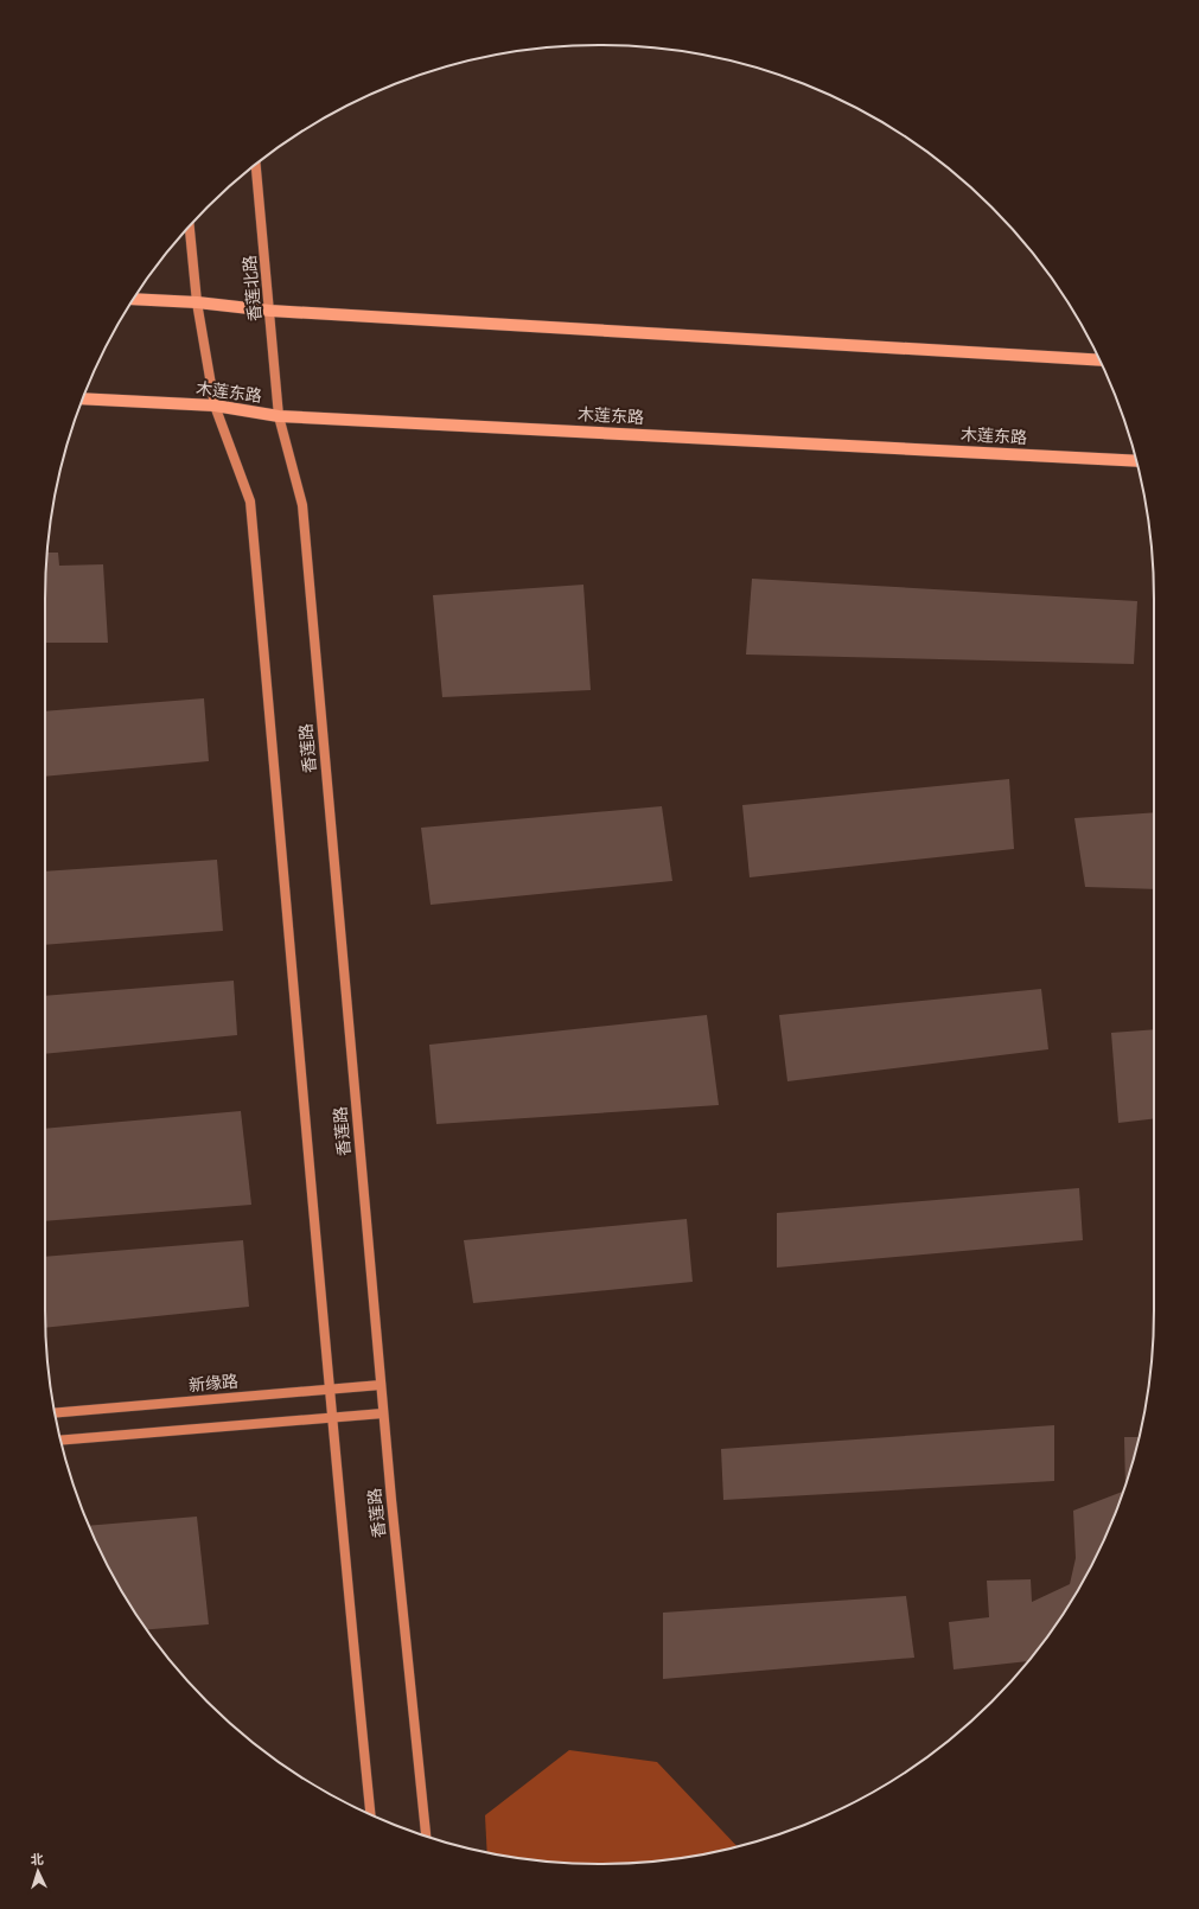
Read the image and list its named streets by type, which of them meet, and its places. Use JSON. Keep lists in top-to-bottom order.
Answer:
{
  "streets": {
    "main road": [
      "香莲北路",
      "木莲东路",
      "香莲路",
      "新缘路"
    ]
  },
  "crossings": [
    ["香莲北路", "木莲东路"],
    ["香莲北路", "香莲路"],
    ["木莲东路", "香莲路"],
    ["香莲路", "新缘路"]
  ],
  "north": "top"
}
